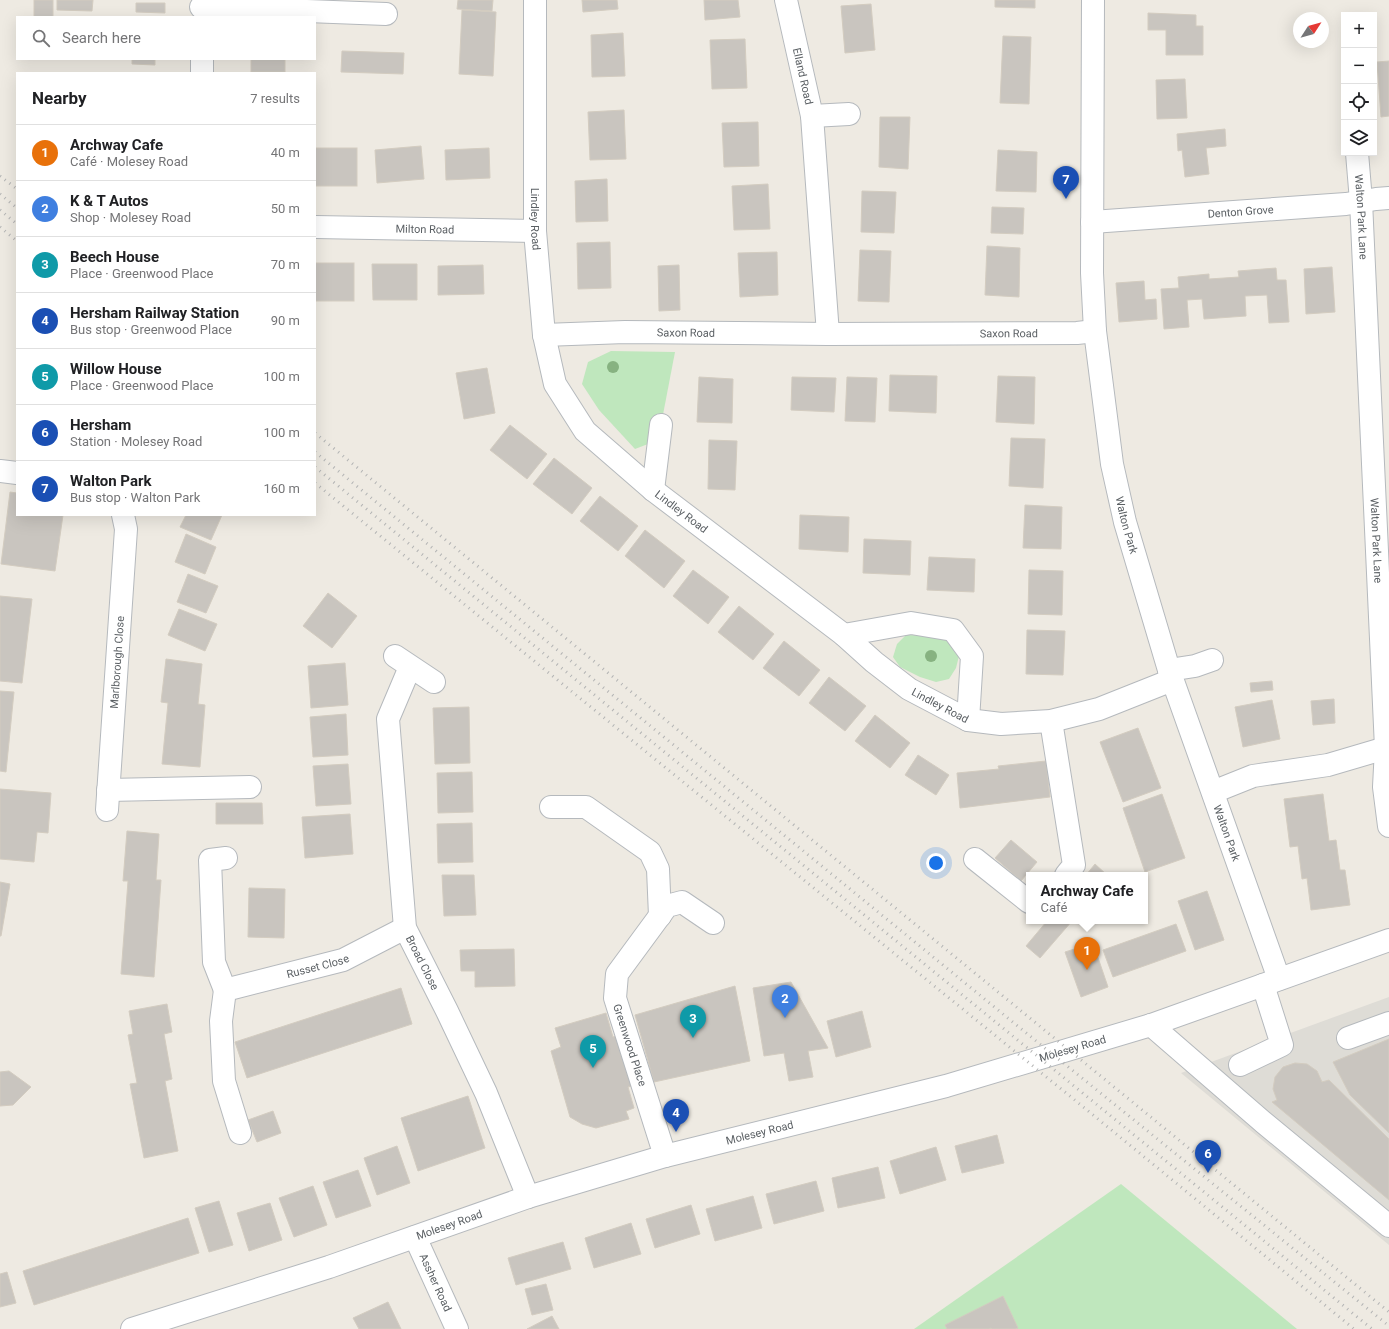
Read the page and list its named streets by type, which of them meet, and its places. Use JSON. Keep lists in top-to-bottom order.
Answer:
{
  "streets": {
    "street": [
      "Elland Road",
      "Denton Grove",
      "Walton Park Lane",
      "Lindley Road",
      "Milton Road",
      "Saxon Road",
      "Walton Park",
      "Marlborough Close",
      "Broad Close",
      "Russet Close",
      "Greenwood Place",
      "Molesey Road",
      "Assher Road"
    ]
  },
  "crossings": [
    ["Denton Grove", "Walton Park Lane"],
    ["Denton Grove", "Walton Park"],
    ["Lindley Road", "Milton Road"],
    ["Lindley Road", "Saxon Road"],
    ["Lindley Road", "Walton Park"],
    ["Saxon Road", "Walton Park"],
    ["Walton Park", "Molesey Road"],
    ["Broad Close", "Russet Close"],
    ["Broad Close", "Molesey Road"],
    ["Greenwood Place", "Molesey Road"],
    ["Molesey Road", "Assher Road"]
  ],
  "north": "top right",
  "page": {
    "map_buttons": ["+", "−"],
    "search": "Search here",
    "heading": ["Nearby", "7 results"],
    "list": [
      {
        "mark": "1",
        "name": "Archway Cafe",
        "note": "Café · Molesey Road",
        "value": "40 m"
      },
      {
        "mark": "2",
        "name": "K & T Autos",
        "note": "Shop · Molesey Road",
        "value": "50 m"
      },
      {
        "mark": "3",
        "name": "Beech House",
        "note": "Place · Greenwood Place",
        "value": "70 m"
      },
      {
        "mark": "4",
        "name": "Hersham Railway Station",
        "note": "Bus stop · Greenwood Place",
        "value": "90 m"
      },
      {
        "mark": "5",
        "name": "Willow House",
        "note": "Place · Greenwood Place",
        "value": "100 m"
      },
      {
        "mark": "6",
        "name": "Hersham",
        "note": "Station · Molesey Road",
        "value": "100 m"
      },
      {
        "mark": "7",
        "name": "Walton Park",
        "note": "Bus stop · Walton Park",
        "value": "160 m"
      }
    ],
    "pins": [
      "7",
      "1",
      "2",
      "3",
      "5",
      "4",
      "6"
    ],
    "popup": ["Archway Cafe", "Café"]
  }
}
